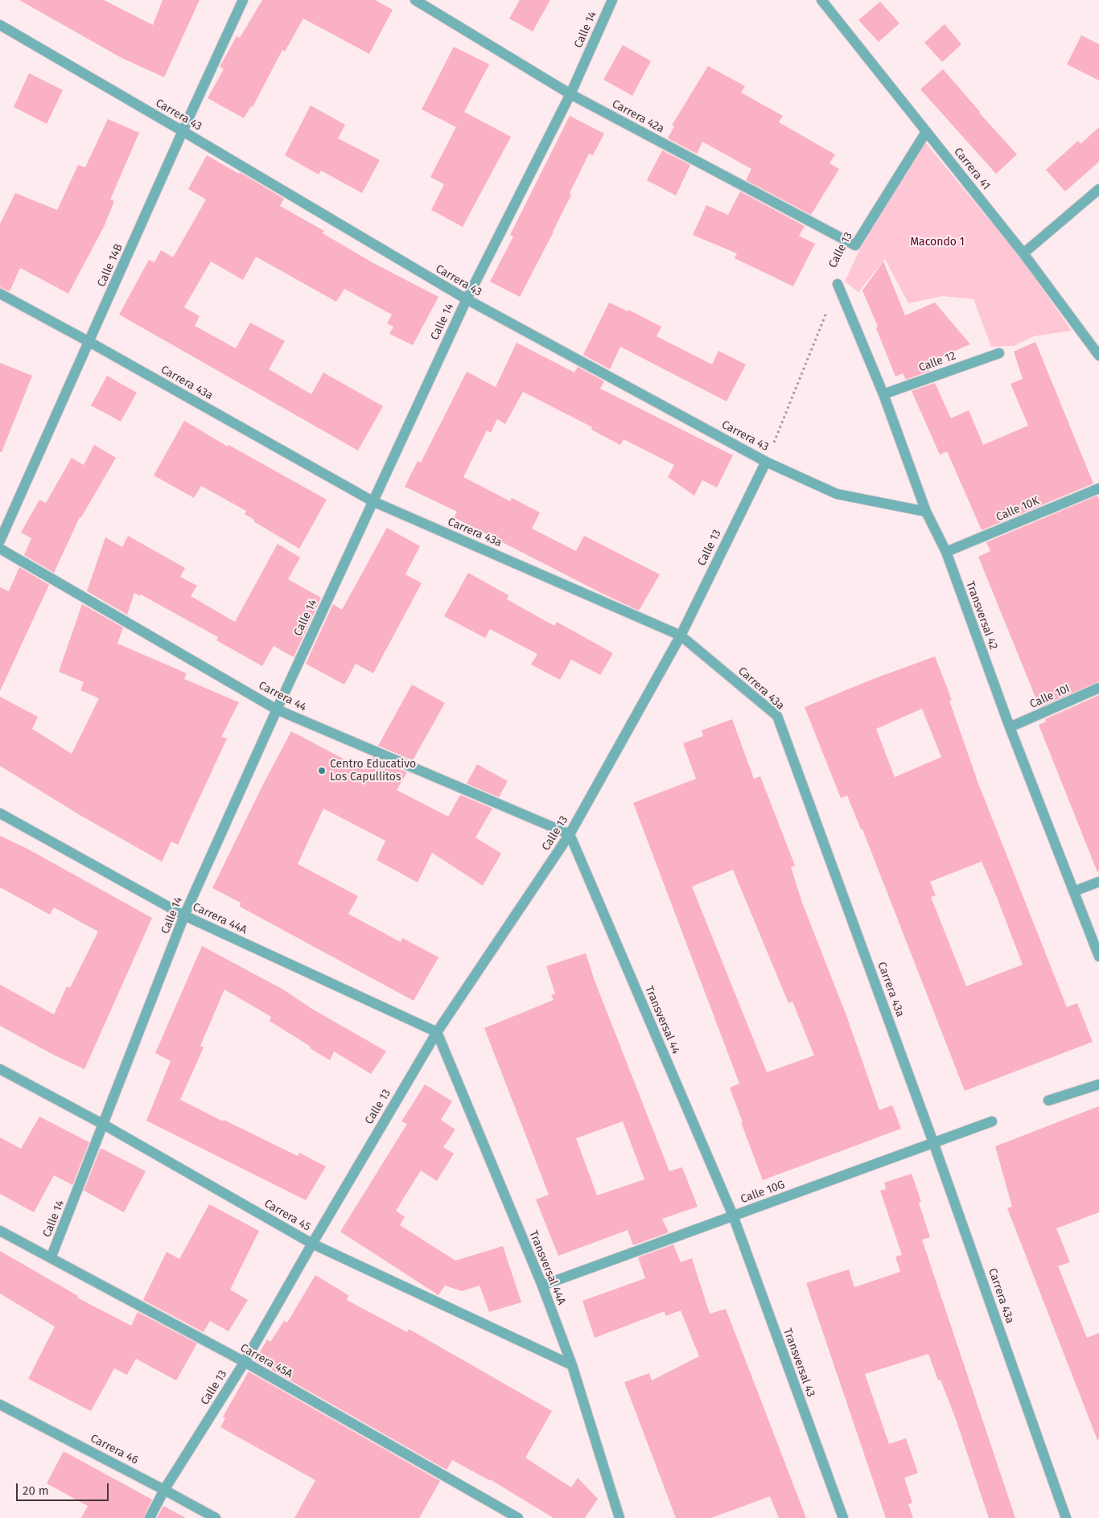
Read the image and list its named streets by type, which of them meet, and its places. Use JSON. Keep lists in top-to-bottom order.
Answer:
{
  "streets": {
    "street": [
      "Calle 14",
      "Carrera 43",
      "Carrera 42a",
      "Carrera 41",
      "Calle 13",
      "Calle 14B",
      "Calle 12",
      "Carrera 43a",
      "Calle 10K",
      "Transversal 42",
      "Carrera 44",
      "Calle 10I",
      "Carrera 44A",
      "Transversal 44",
      "Calle 10G",
      "Carrera 45",
      "Transversal 44A",
      "Carrera 45A",
      "Transversal 43",
      "Carrera 46"
    ]
  },
  "crossings": [
    ["Calle 14", "Carrera 43"],
    ["Calle 14", "Carrera 42a"],
    ["Calle 14", "Carrera 43a"],
    ["Calle 14", "Carrera 44"],
    ["Calle 14", "Carrera 44A"],
    ["Calle 14", "Carrera 45"],
    ["Calle 14", "Carrera 45A"],
    ["Carrera 43", "Calle 13"],
    ["Carrera 43", "Calle 14B"],
    ["Carrera 43", "Transversal 42"],
    ["Carrera 42a", "Calle 13"],
    ["Carrera 41", "Calle 13"],
    ["Calle 13", "Carrera 43a"],
    ["Calle 13", "Transversal 42"],
    ["Calle 13", "Carrera 44"],
    ["Calle 13", "Carrera 44A"],
    ["Calle 13", "Transversal 44"],
    ["Calle 13", "Carrera 45"],
    ["Calle 13", "Transversal 44A"],
    ["Calle 13", "Carrera 45A"],
    ["Calle 13", "Carrera 46"],
    ["Calle 14B", "Carrera 43a"],
    ["Calle 12", "Transversal 42"],
    ["Carrera 43a", "Calle 10G"],
    ["Calle 10K", "Transversal 42"],
    ["Transversal 42", "Calle 10I"],
    ["Carrera 44", "Transversal 44"],
    ["Carrera 44A", "Transversal 44A"],
    ["Transversal 44", "Calle 10G"],
    ["Transversal 44", "Transversal 43"],
    ["Calle 10G", "Transversal 44A"],
    ["Calle 10G", "Transversal 43"],
    ["Carrera 45", "Transversal 44A"]
  ],
  "parks": ["Macondo 1"],
  "places": ["Centro Educativo Los Capullitos"],
  "scale_bar": "20 m"
}
